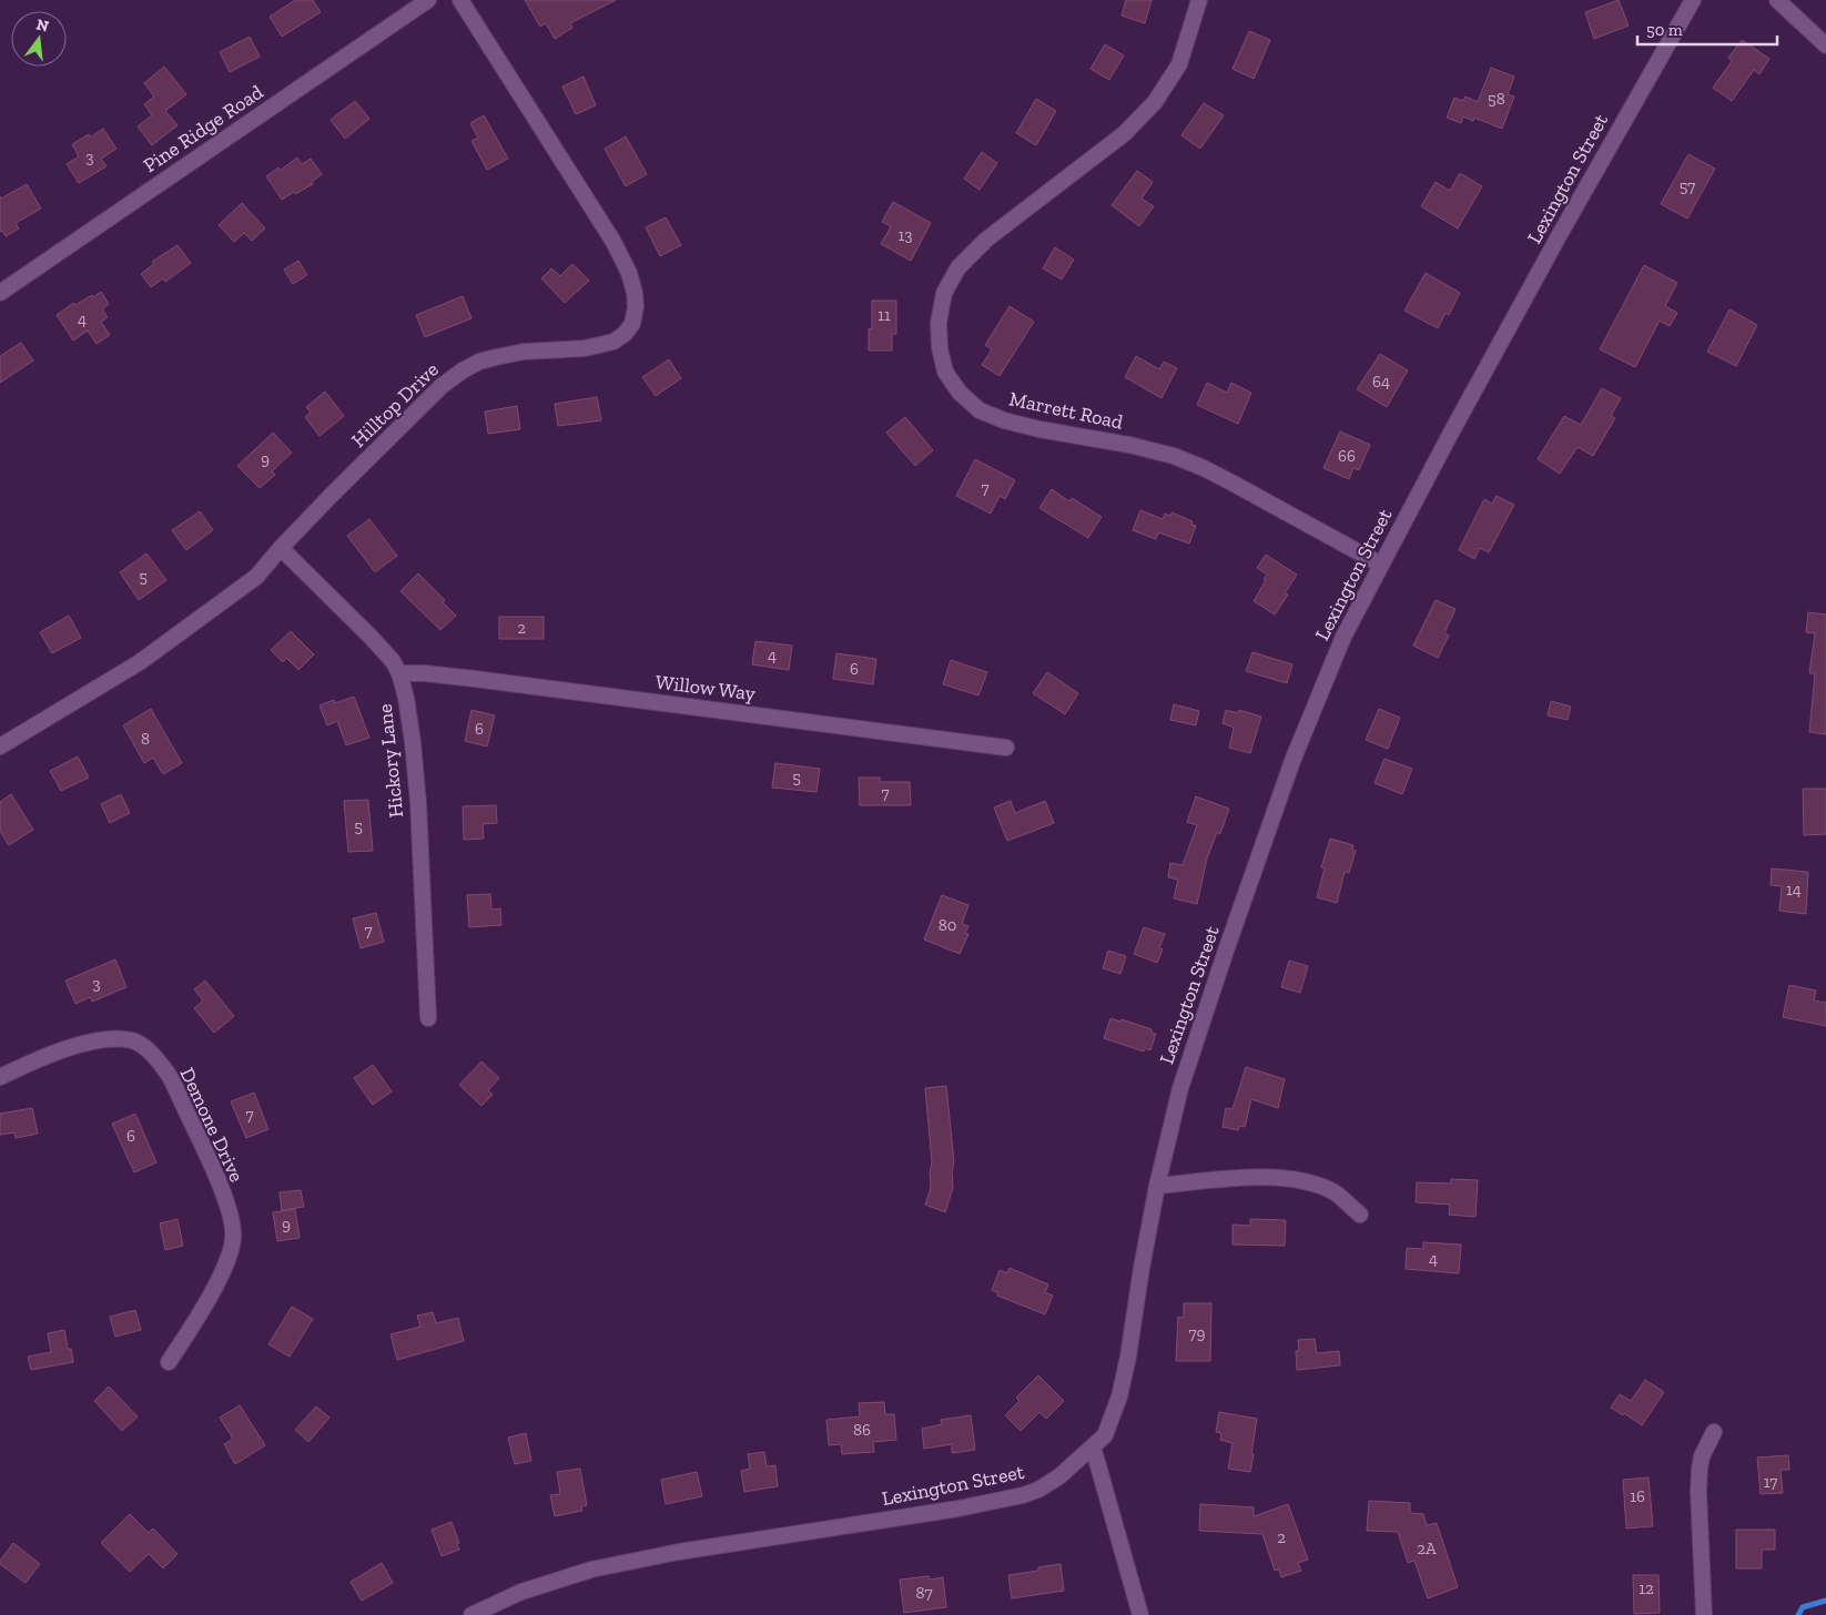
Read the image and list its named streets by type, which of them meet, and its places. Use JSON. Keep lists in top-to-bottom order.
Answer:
{
  "streets": {
    "street": [
      "Pine Ridge Road",
      "Lexington Street",
      "Hilltop Drive",
      "Marrett Road",
      "Willow Way",
      "Hickory Lane",
      "Demone Drive"
    ]
  },
  "crossings": [
    ["Lexington Street", "Marrett Road"],
    ["Hilltop Drive", "Hickory Lane"],
    ["Willow Way", "Hickory Lane"]
  ],
  "house_numbers": [
    "58",
    "3",
    "57",
    "13",
    "11",
    "4",
    "64",
    "66",
    "9",
    "7",
    "5",
    "2",
    "4",
    "6",
    "6",
    "8",
    "5",
    "7",
    "5",
    "14",
    "80",
    "7",
    "3",
    "7",
    "6",
    "9",
    "4",
    "79",
    "86",
    "17",
    "16",
    "2",
    "2A",
    "12",
    "87"
  ],
  "scale_bar": "50 m",
  "north": "top"
}
